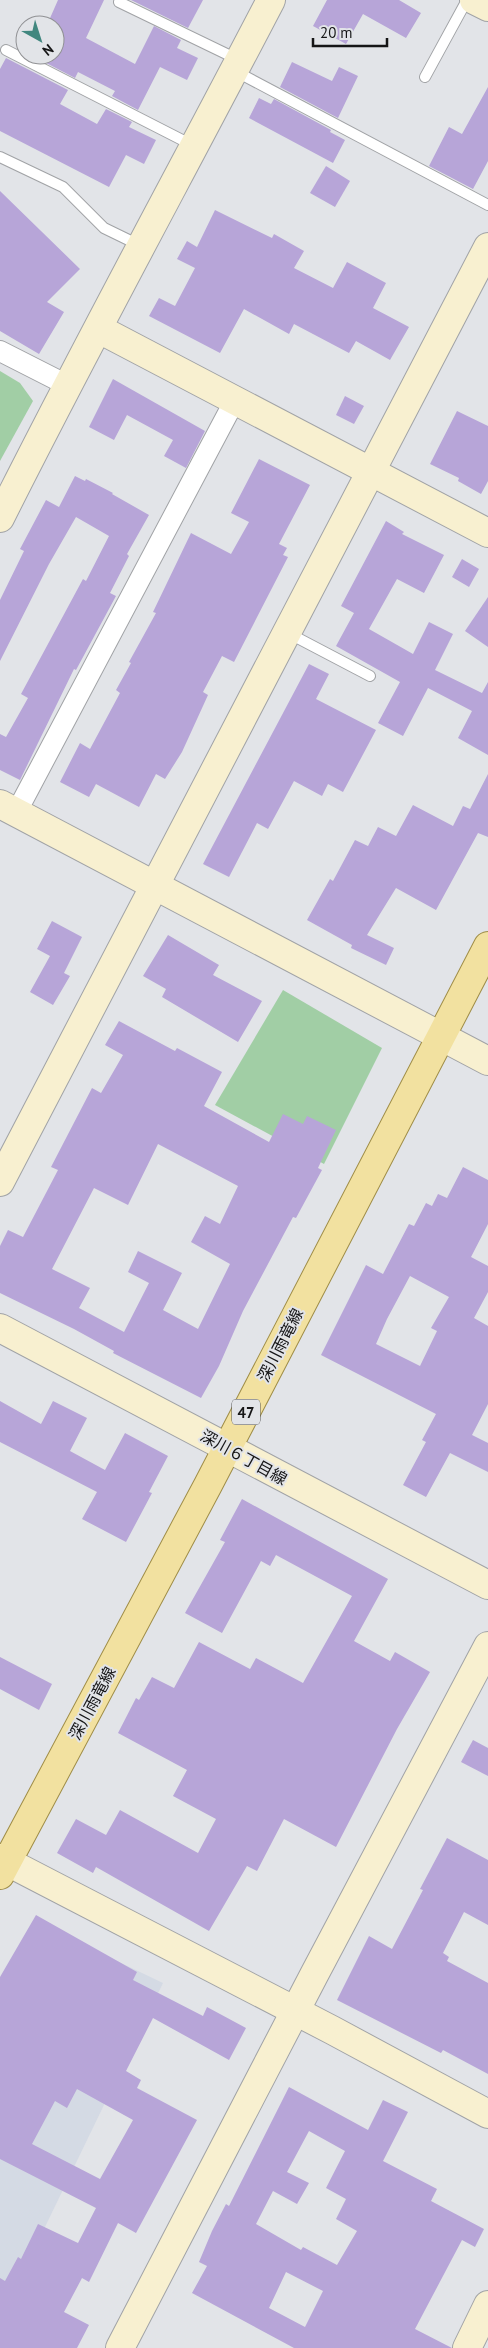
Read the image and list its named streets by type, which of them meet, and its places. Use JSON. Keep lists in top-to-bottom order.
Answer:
{
  "streets": {
    "main road": ["深川雨竜線", "47"],
    "street": ["深川６丁目線"]
  },
  "crossings": [
    ["深川雨竜線", "深川６丁目線"]
  ],
  "scale_bar": "20 m",
  "north": "bottom right"
}
